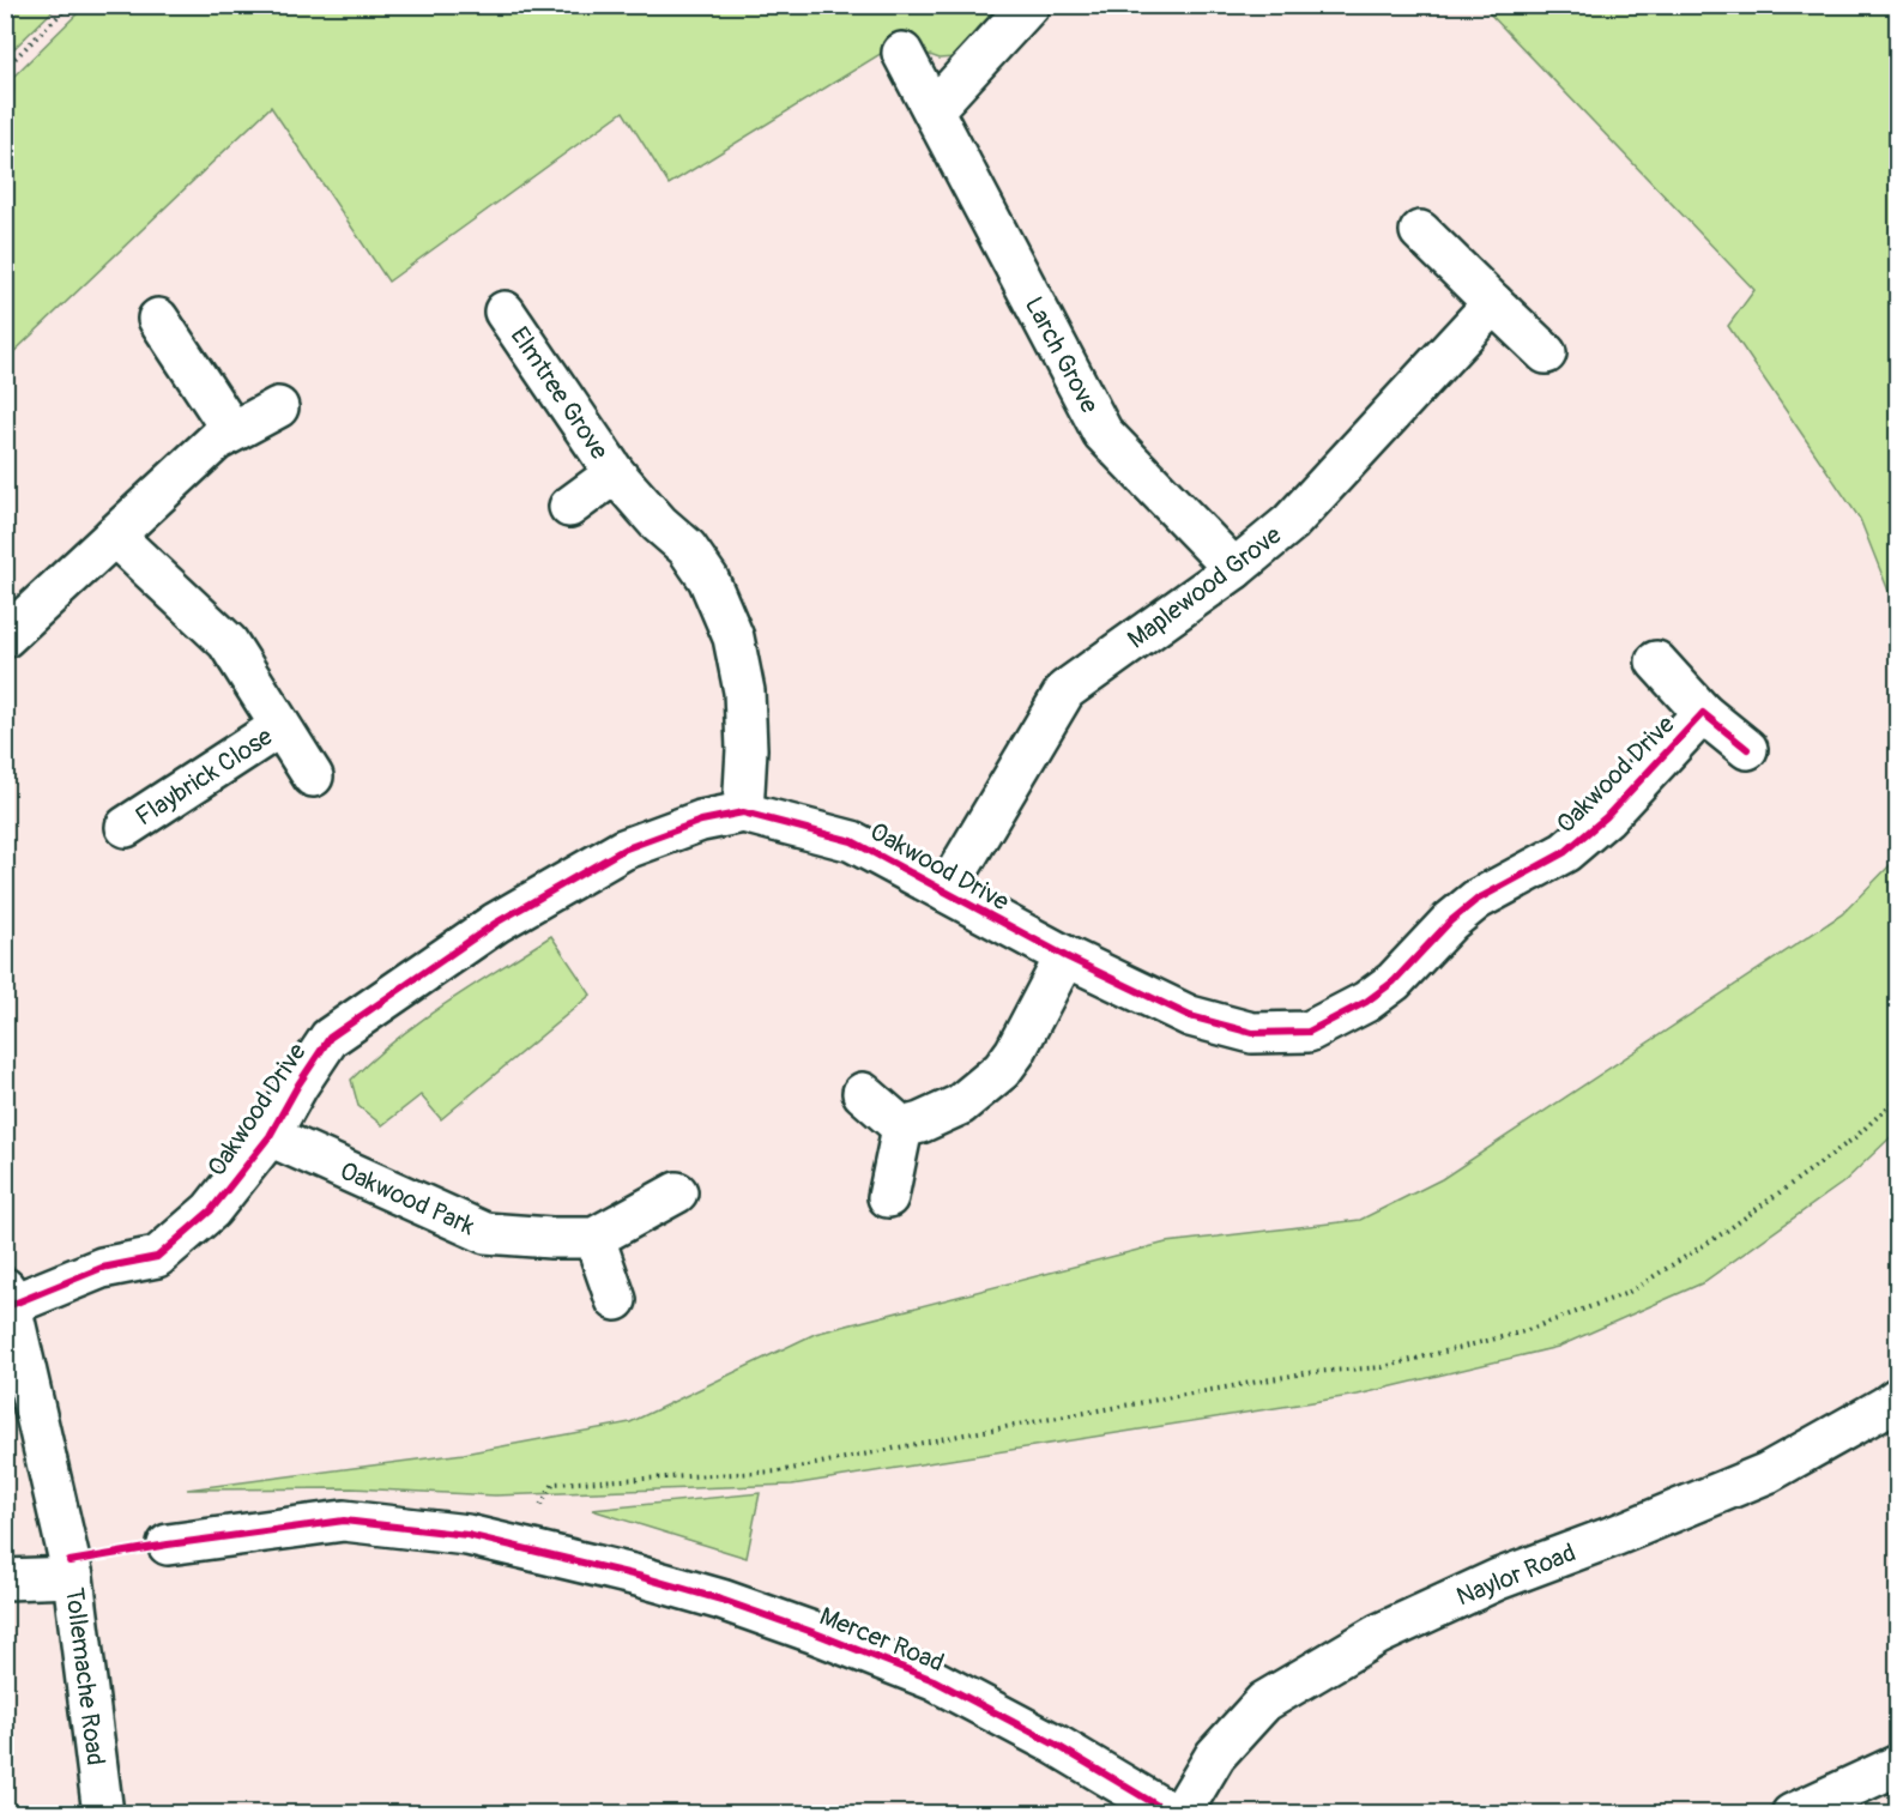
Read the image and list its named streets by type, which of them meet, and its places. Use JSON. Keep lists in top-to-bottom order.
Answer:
{
  "streets": {
    "street": [
      "Larch Grove",
      "Elmtree Grove",
      "Maplewood Grove",
      "Oakwood Drive",
      "Flaybrick Close",
      "Oakwood Park",
      "Naylor Road",
      "Mercer Road",
      "Tollemache Road"
    ]
  },
  "crossings": [
    ["Larch Grove", "Maplewood Grove"],
    ["Elmtree Grove", "Oakwood Drive"],
    ["Maplewood Grove", "Oakwood Drive"],
    ["Oakwood Drive", "Oakwood Park"],
    ["Oakwood Drive", "Tollemache Road"]
  ]
}
